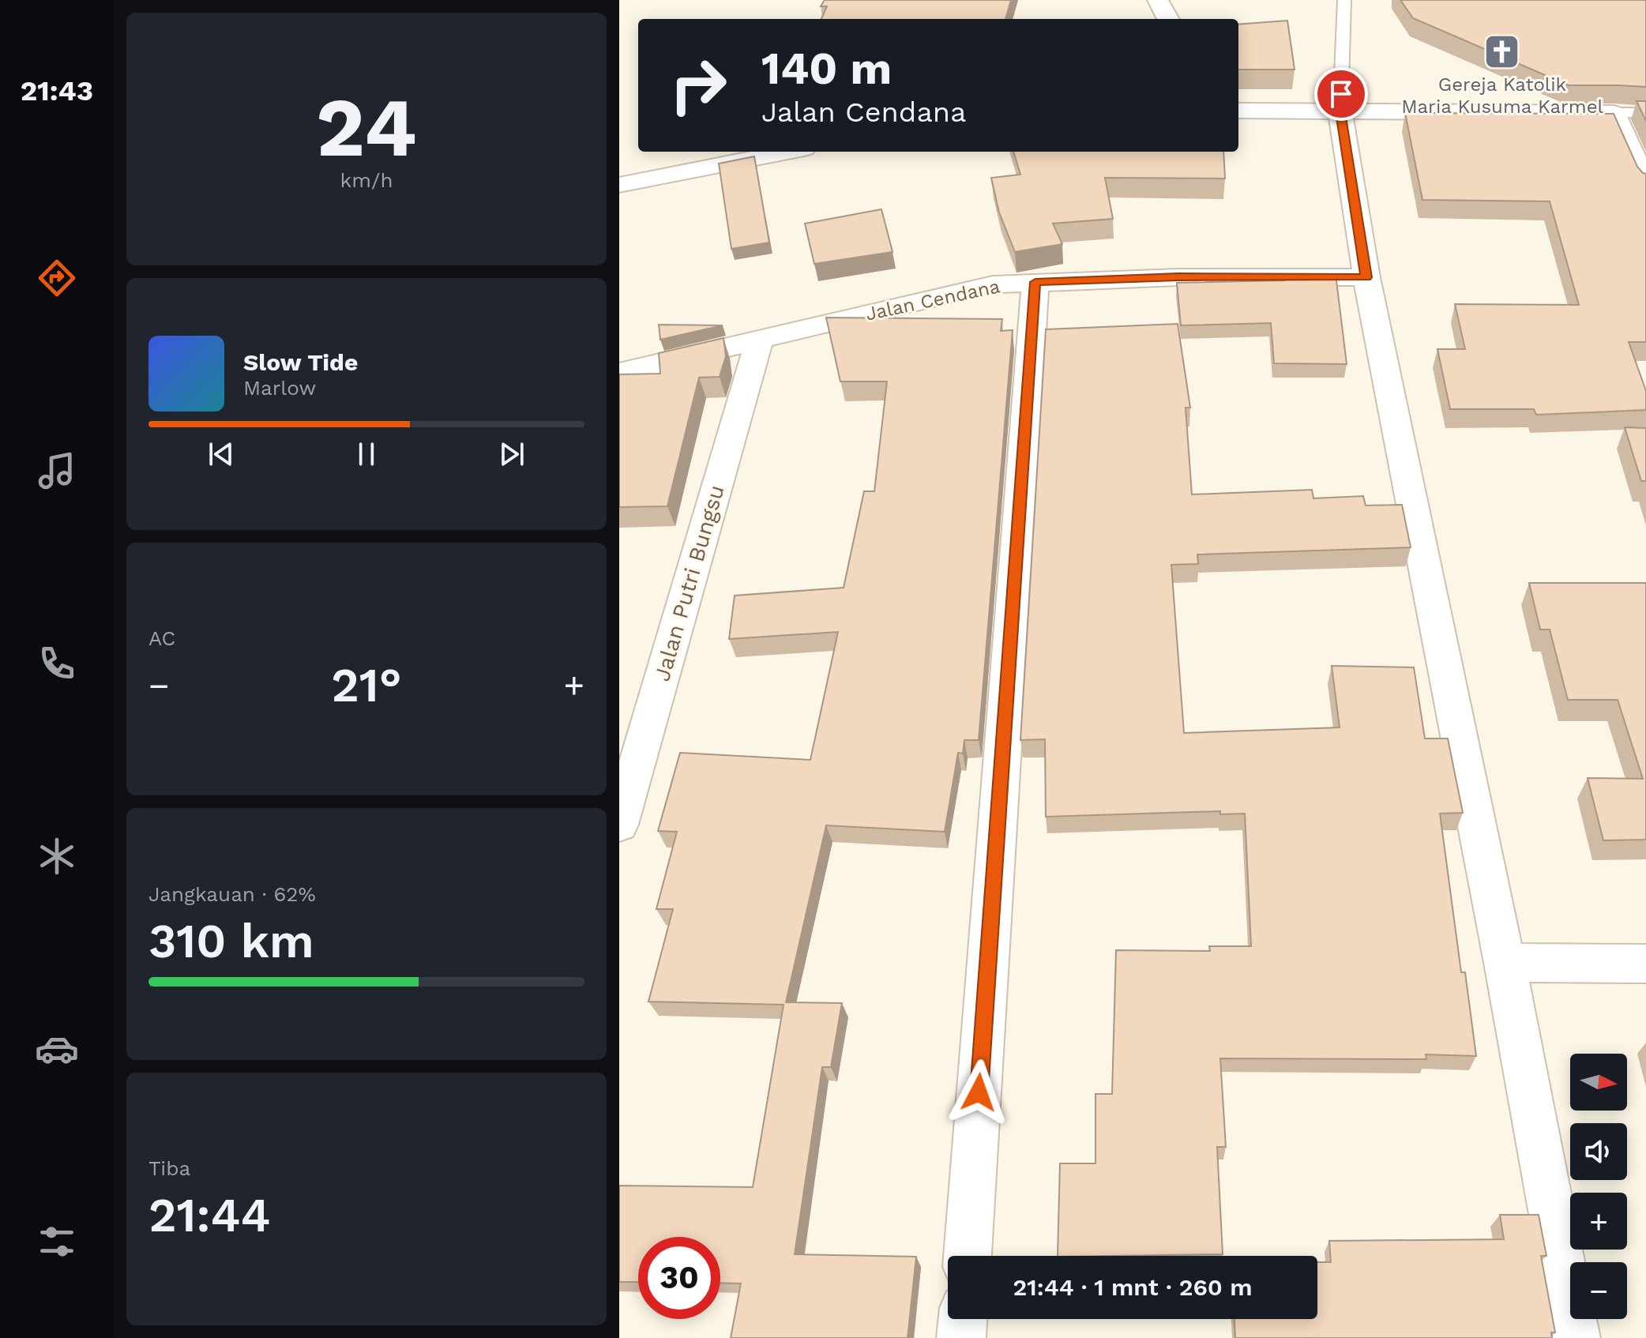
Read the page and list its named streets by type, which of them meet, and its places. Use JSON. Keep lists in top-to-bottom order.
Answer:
{
  "streets": {
    "street": ["Jalan Cendana", "Jalan Putri Bungsu"]
  },
  "crossings": [
    ["Jalan Cendana", "Jalan Putri Bungsu"]
  ],
  "places": {
    "church": ["Gereja Katolik Maria Kusuma Karmel"]
  },
  "north": "right",
  "page": {
    "tabs": "21:43",
    "tile": [
      ["24", "km/h"],
      "AC",
      ["Jangkauan · 62%", "310 km"],
      ["Tiba", "21:44"]
    ],
    "turn": ["140 m", "Jalan Cendana"],
    "song": ["Slow Tide", "Marlow"],
    "heat": ["−", "21°", "+"],
    "map_buttons": ["+", "−"],
    "limit": "30",
    "trip": "21:44 · 1 mnt · 260 m"
  }
}
